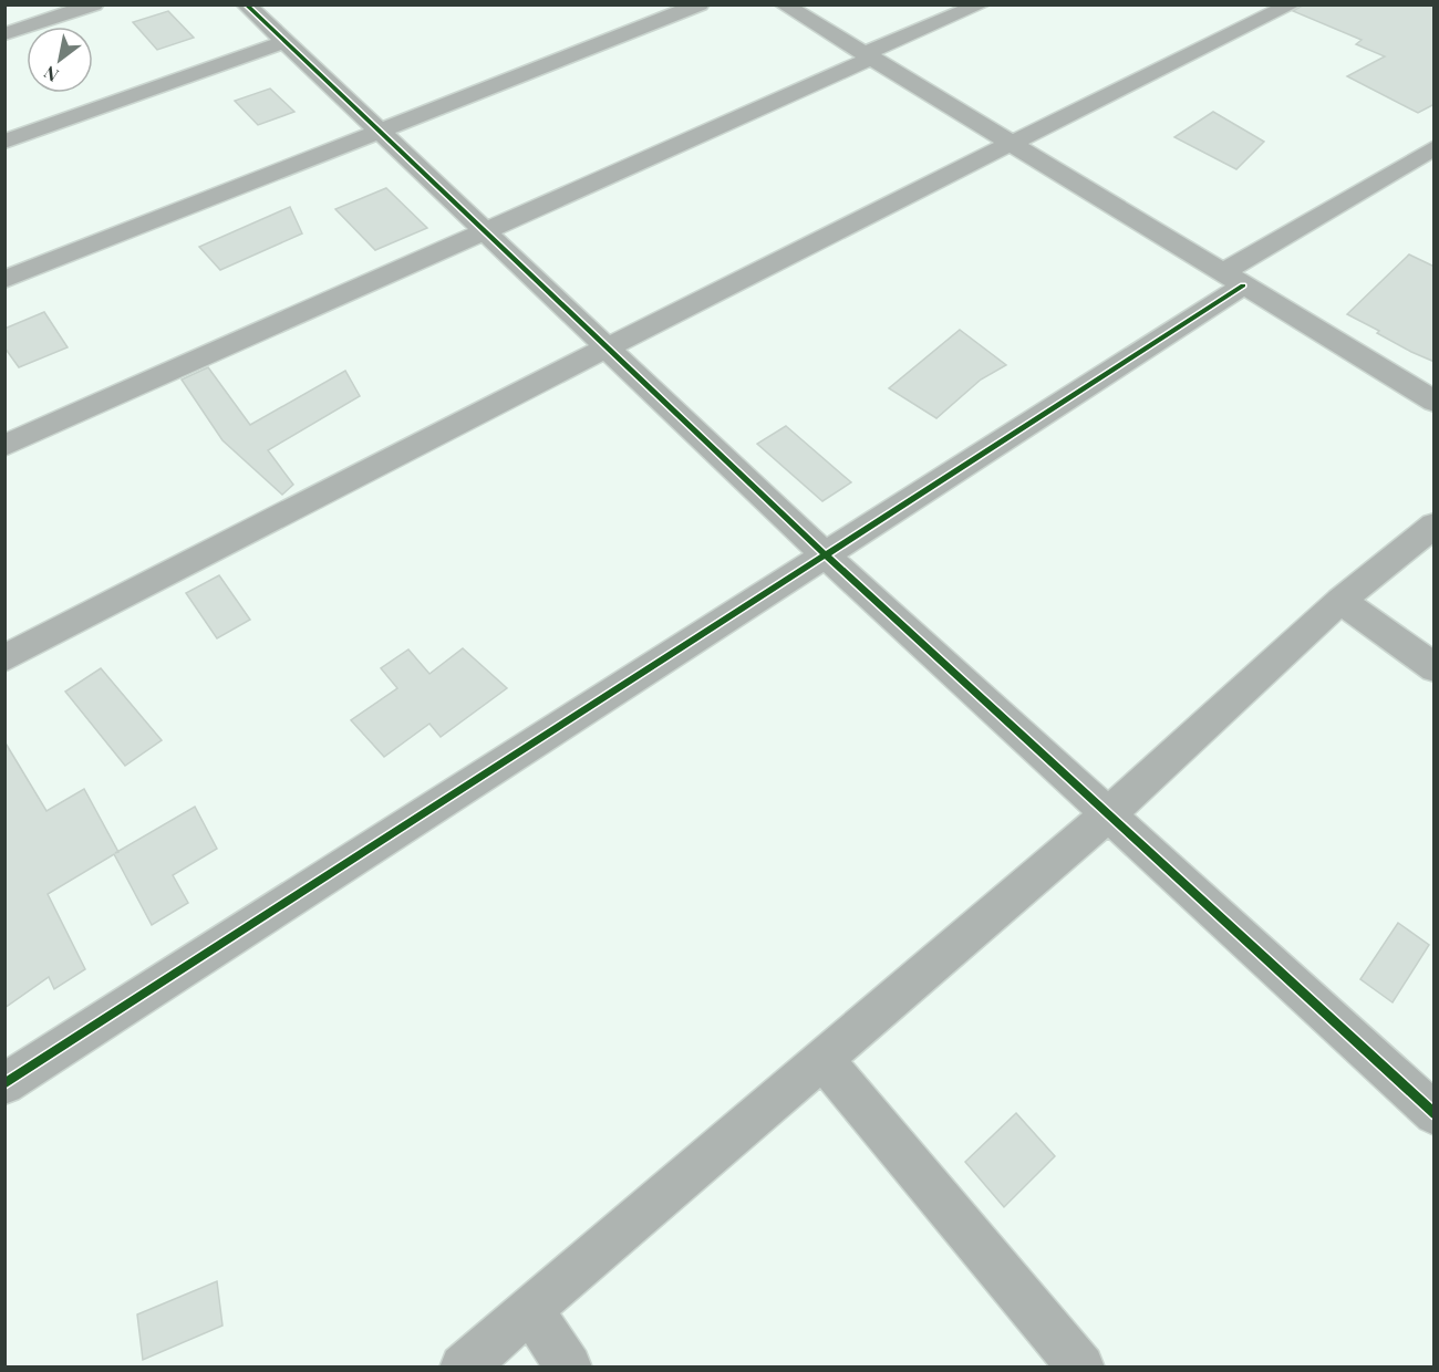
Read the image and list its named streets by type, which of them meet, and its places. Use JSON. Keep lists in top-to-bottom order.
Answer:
{
  "north": "bottom left"
}
